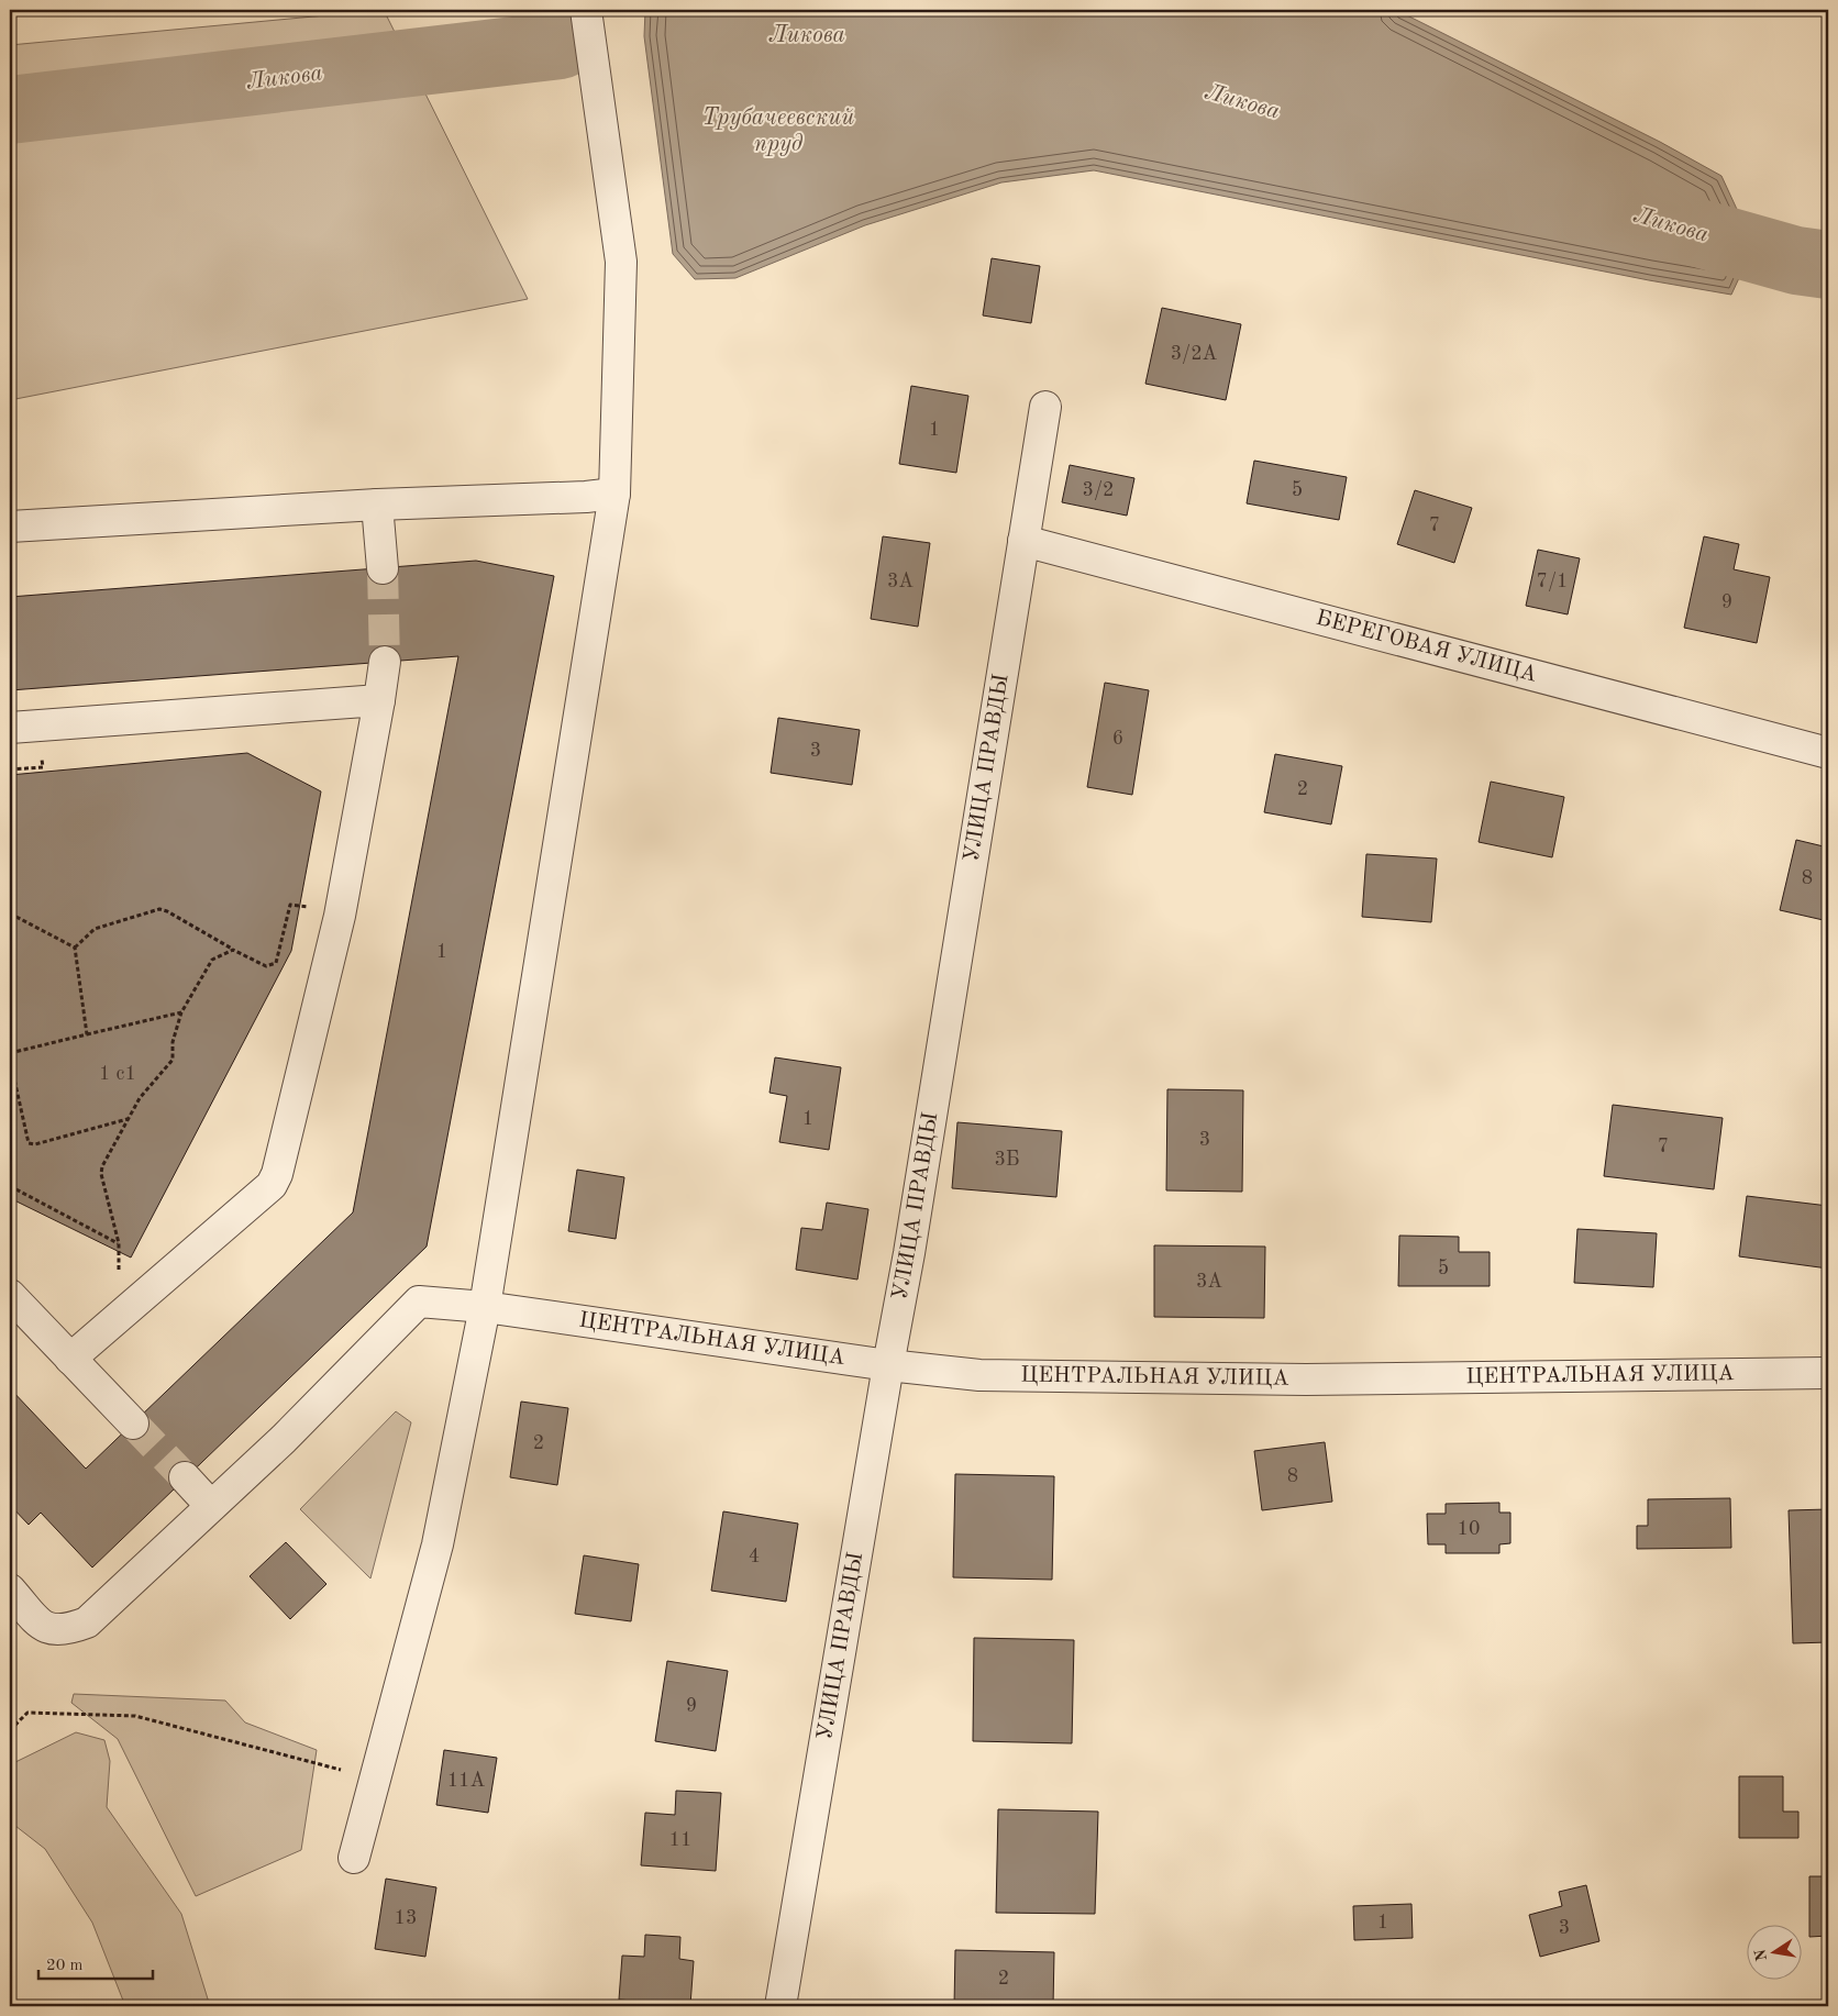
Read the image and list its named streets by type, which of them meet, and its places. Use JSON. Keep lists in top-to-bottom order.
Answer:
{
  "streets": {
    "street": ["БЕРЕГОВАЯ УЛИЦА", "УЛИЦА ПРАВДЫ", "ЦЕНТРАЛЬНАЯ УЛИЦА"]
  },
  "crossings": [
    ["БЕРЕГОВАЯ УЛИЦА", "УЛИЦА ПРАВДЫ"],
    ["УЛИЦА ПРАВДЫ", "ЦЕНТРАЛЬНАЯ УЛИЦА"]
  ],
  "water": ["Ликова", "Трубачеевский пруд"],
  "house_numbers": [
    "3/2А",
    "1",
    "3/2",
    "5",
    "7",
    "3А",
    "7/1",
    "9",
    "6",
    "3",
    "2",
    "8",
    "1",
    "1 c1",
    "1",
    "3",
    "7",
    "3Б",
    "5",
    "3А",
    "2",
    "8",
    "10",
    "4",
    "9",
    "11А",
    "11",
    "13",
    "1",
    "3",
    "2"
  ],
  "scale_bar": "20 m",
  "north": "left"
}
